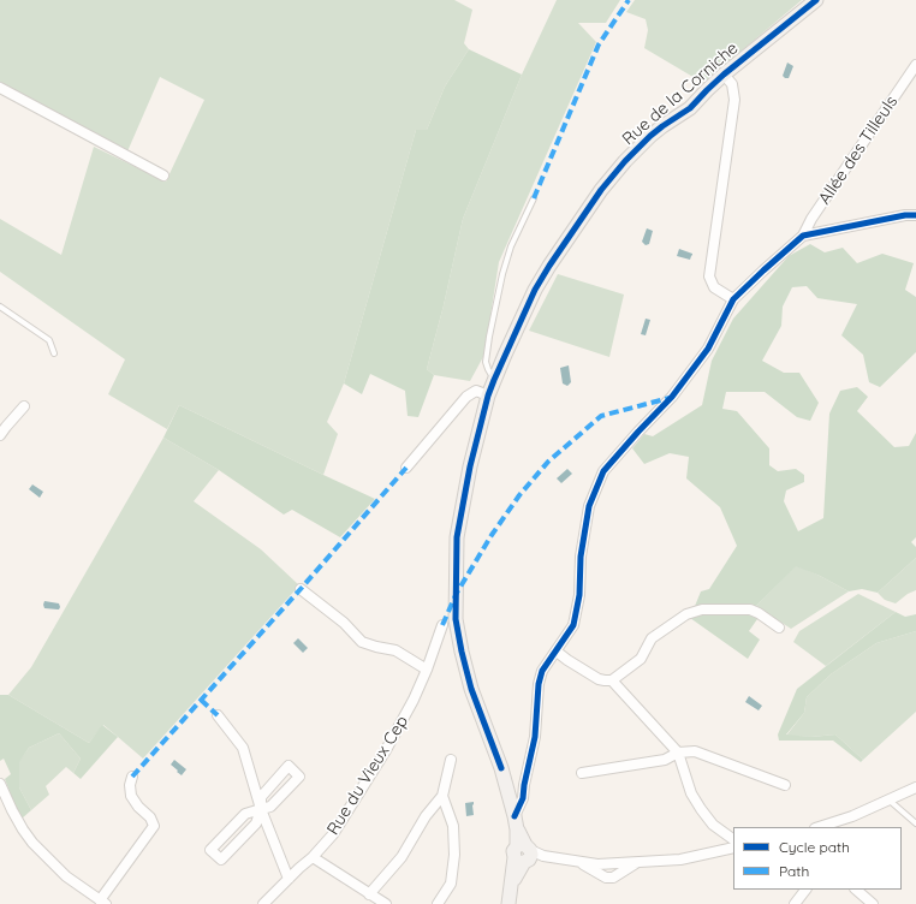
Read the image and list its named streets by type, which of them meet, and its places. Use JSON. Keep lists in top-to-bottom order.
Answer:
{
  "streets": {
    "main road": ["Rue de la Corniche"],
    "street": ["Allée des Tilleuls", "Rue du Vieux Cep"]
  },
  "legend": ["Cycle path", "Path"]
}
